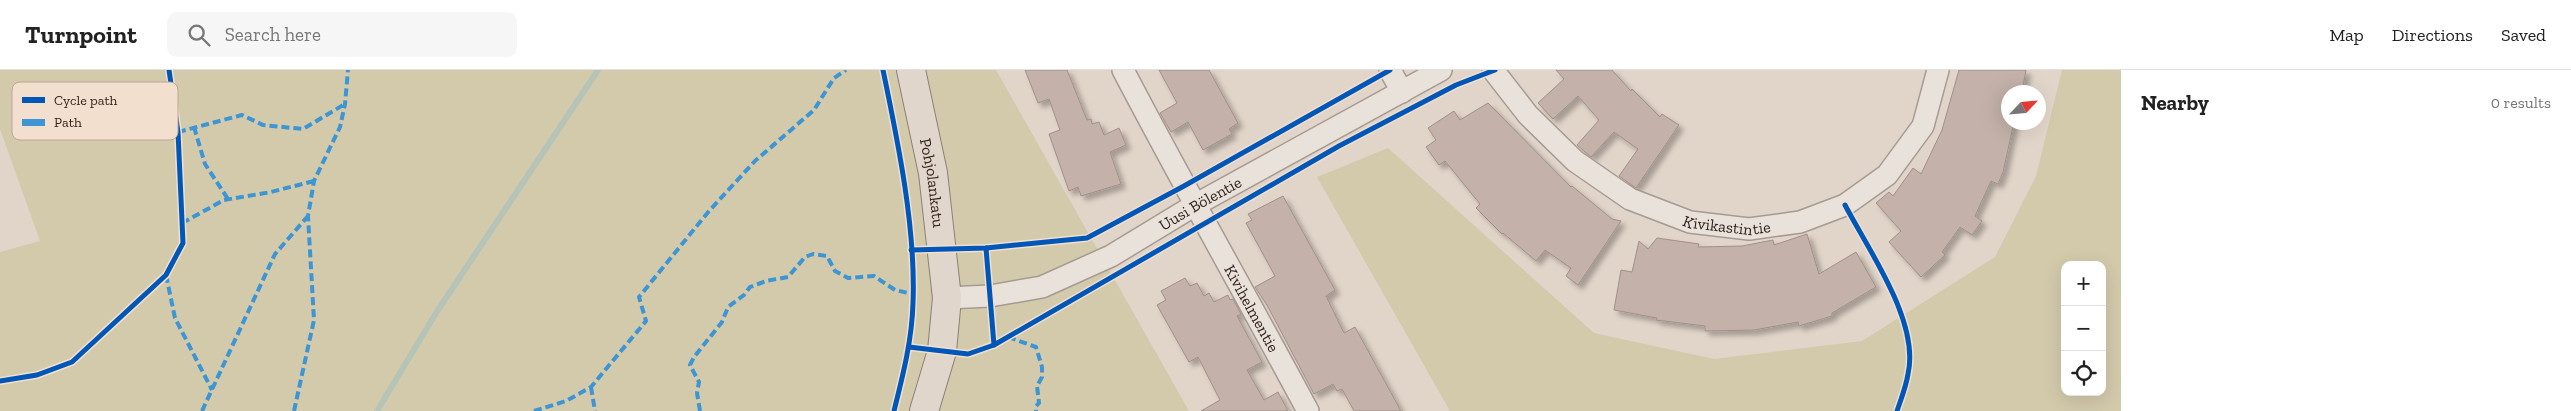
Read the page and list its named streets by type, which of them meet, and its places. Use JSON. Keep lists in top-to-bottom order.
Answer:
{
  "streets": {
    "main road": ["Pohjolankatu"],
    "street": ["Uusi Bölentie", "Kivikastintie", "Kivihelmentie"]
  },
  "crossings": [
    ["Pohjolankatu", "Uusi Bölentie"],
    ["Uusi Bölentie", "Kivihelmentie"]
  ],
  "legend": ["Cycle path", "Path"],
  "north": "top right",
  "page": {
    "header": "Turnpoint",
    "search": "Search here",
    "nav": ["Map", "Directions", "Saved"],
    "heading": ["Nearby", "0 results"],
    "map_buttons": ["+", "−"]
  }
}
